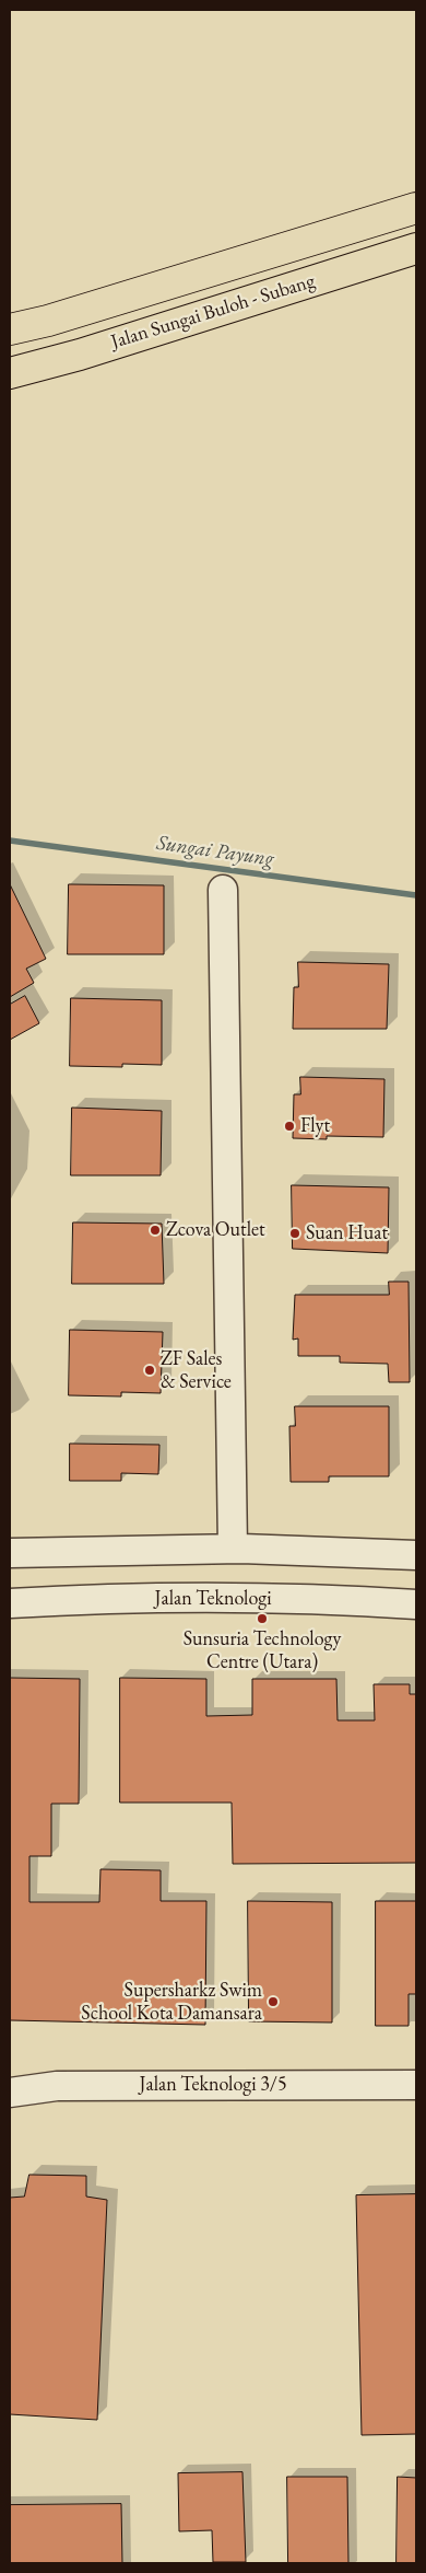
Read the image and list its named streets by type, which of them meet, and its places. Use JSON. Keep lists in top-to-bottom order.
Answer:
{
  "streets": {
    "highway": ["Jalan Sungai Buloh - Subang"],
    "street": ["Jalan Teknologi", "Jalan Teknologi 3/5"]
  },
  "water": ["Sungai Payung"],
  "places": [
    "Flyt",
    "Zcova Outlet",
    "Suan Huat",
    "ZF Sales & Service",
    "Sunsuria Technology Centre (Utara)",
    "Supersharkz Swim School Kota Damansara"
  ]
}
